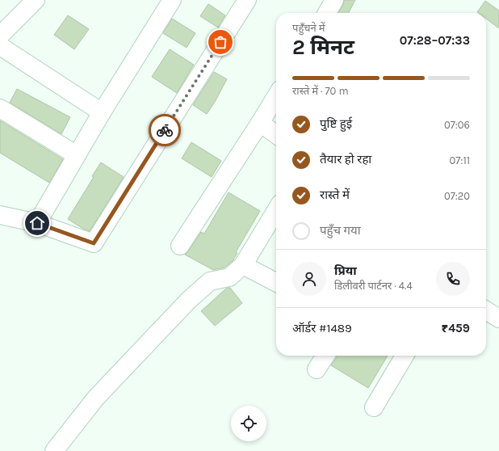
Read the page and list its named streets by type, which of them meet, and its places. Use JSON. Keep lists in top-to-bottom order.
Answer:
{
  "page": {
    "heading": ["2 मिनट", "पहुँचने में", "07:28–07:33"],
    "panel": [
      "प्रिया",
      "डिलीवरी पार्टनर · 4.4",
      "ऑर्डर #1489",
      "₹459"
    ],
    "bar": "रास्ते में · 70 m",
    "list": [
      ["पुष्टि हुई", "07:06"],
      ["तैयार हो रहा", "07:11"],
      ["रास्ते में", "07:20"],
      "पहुँच गया"
    ]
  }
}
